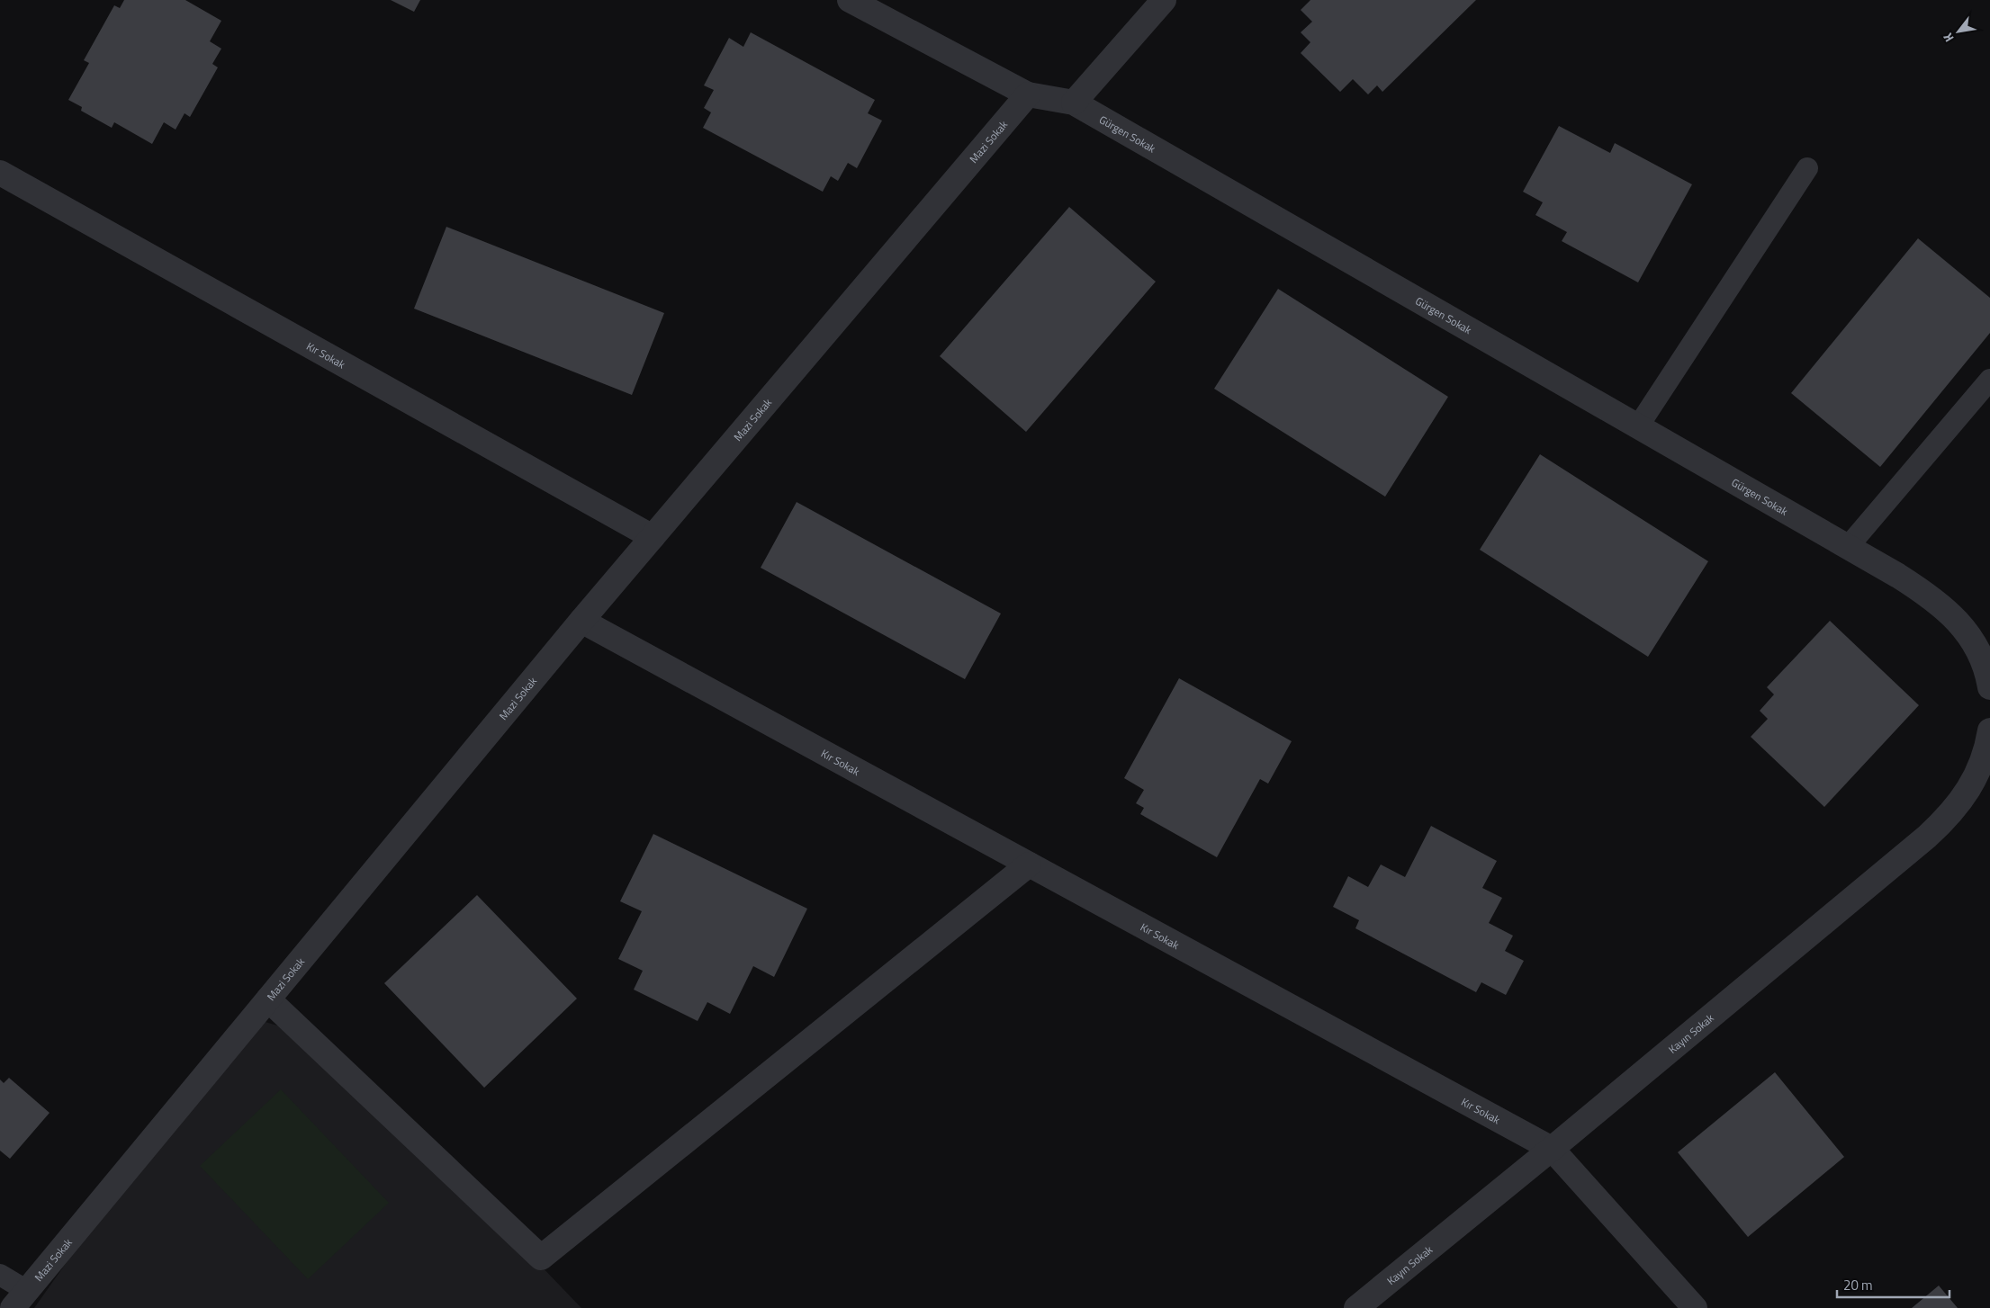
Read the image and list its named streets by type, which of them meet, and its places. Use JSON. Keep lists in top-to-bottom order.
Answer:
{
  "streets": {
    "street": [
      "Gürgen Sokak",
      "Mazi Sokak",
      "Kır Sokak",
      "Kayın Sokak"
    ]
  },
  "crossings": [
    ["Gürgen Sokak", "Mazi Sokak"],
    ["Mazi Sokak", "Kır Sokak"],
    ["Kır Sokak", "Kayın Sokak"]
  ],
  "scale_bar": "20 m",
  "north": "bottom left"
}
